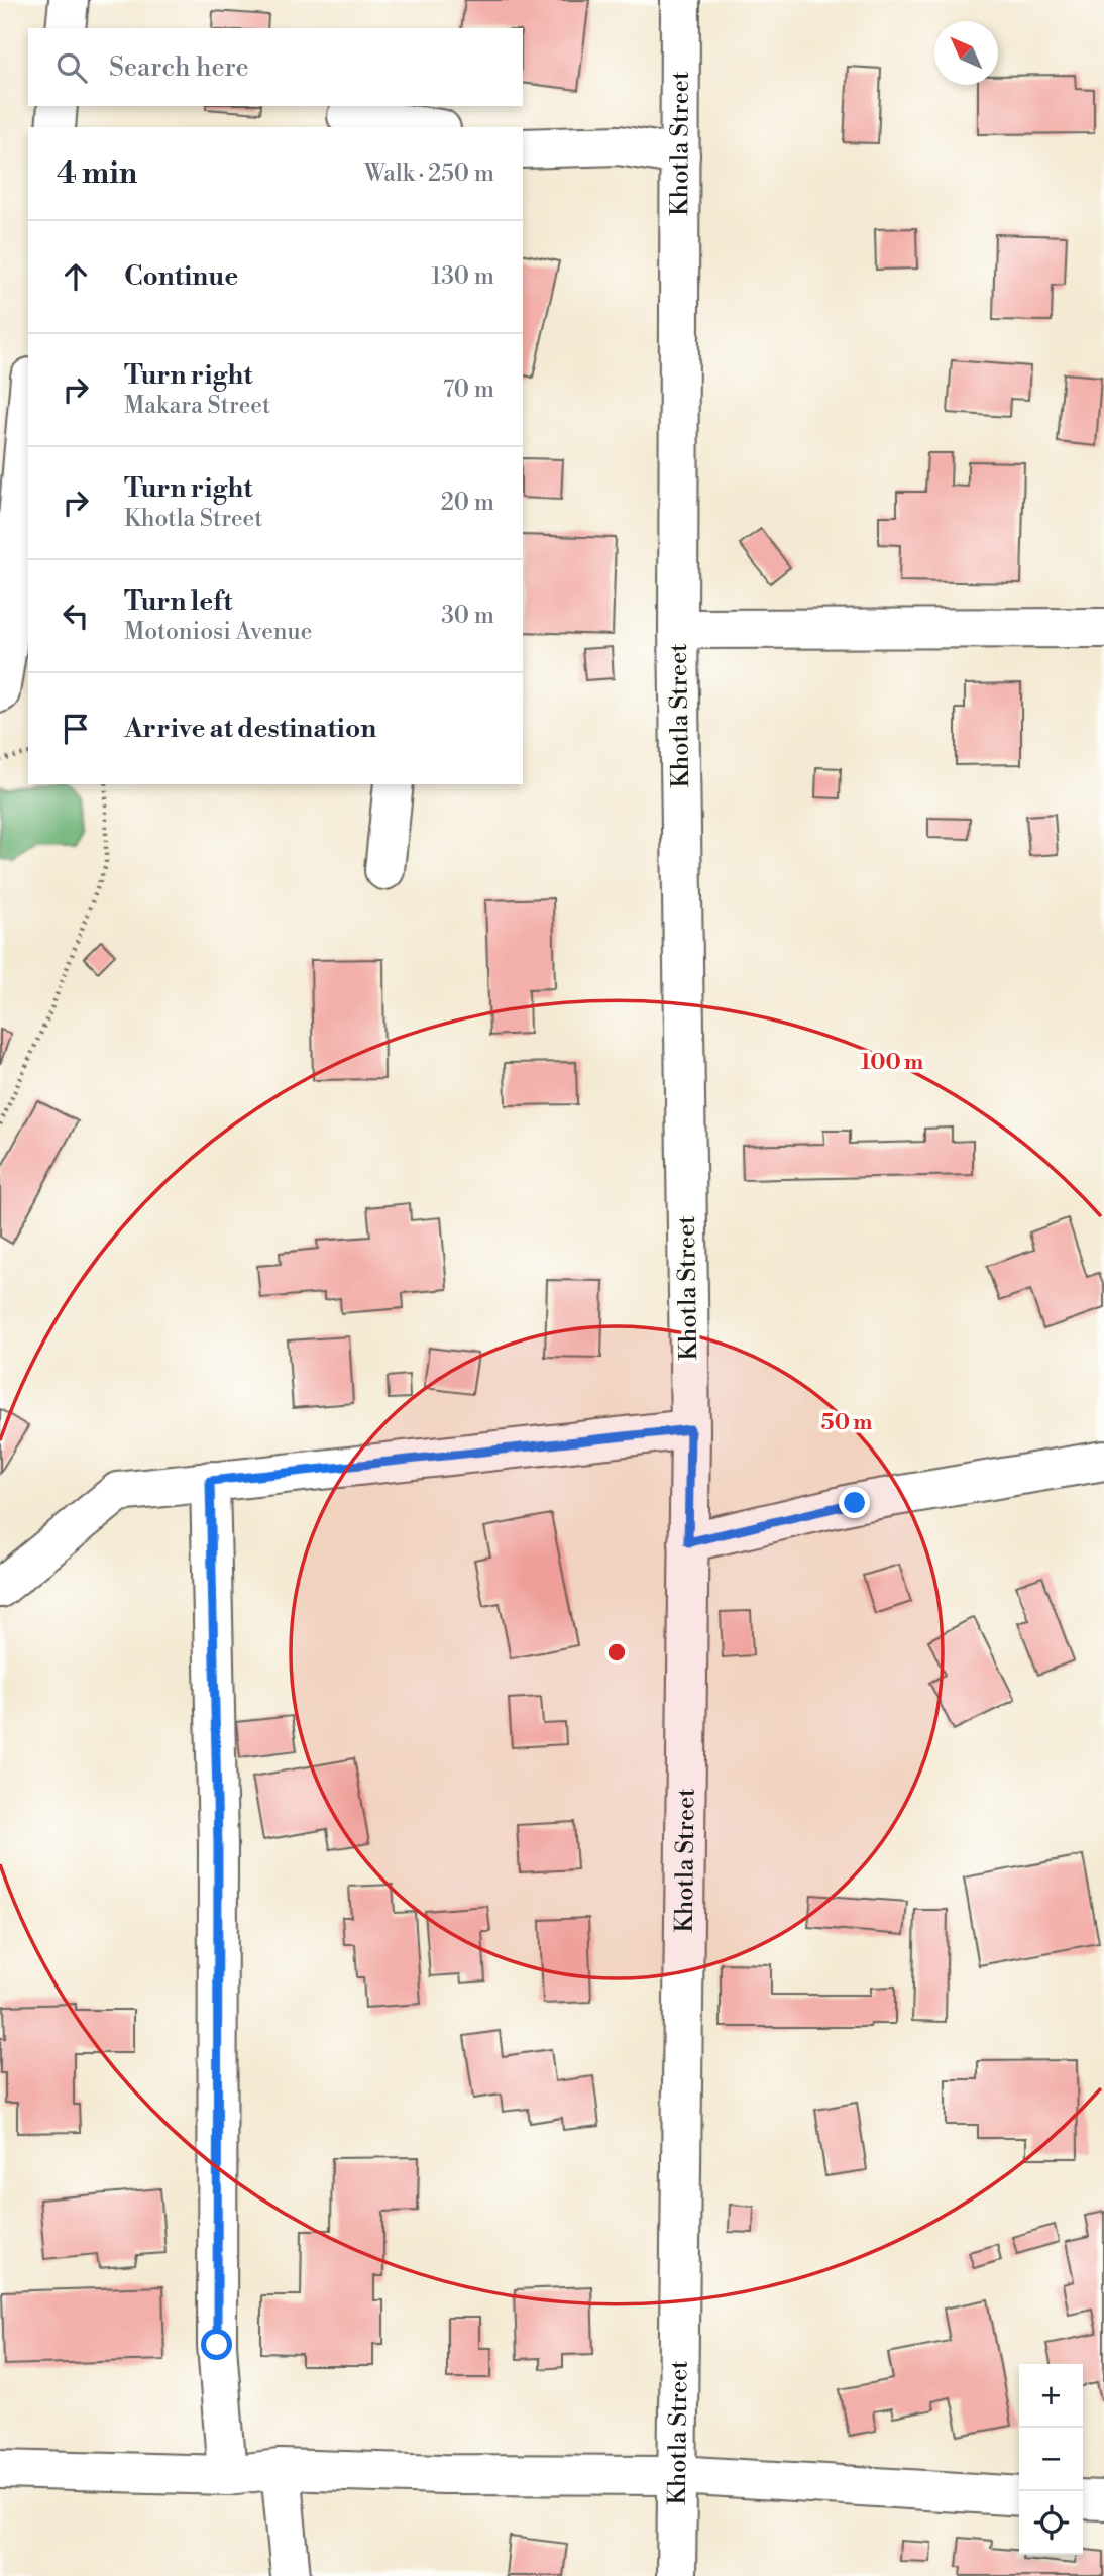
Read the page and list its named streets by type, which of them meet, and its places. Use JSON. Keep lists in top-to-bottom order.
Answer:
{
  "streets": {
    "street": ["Khotla Street"]
  },
  "north": "top left",
  "page": {
    "search": "Search here",
    "heading": ["4 min", "Walk · 250 m"],
    "list": [
      ["Continue", "130 m"],
      ["Turn right", "Makara Street", "70 m"],
      ["Turn right", "Khotla Street", "20 m"],
      ["Turn left", "Motoniosi Avenue", "30 m"],
      "Arrive at destination"
    ],
    "map_buttons": ["+", "−"]
  },
  "rings": ["100 m", "50 m"]
}
